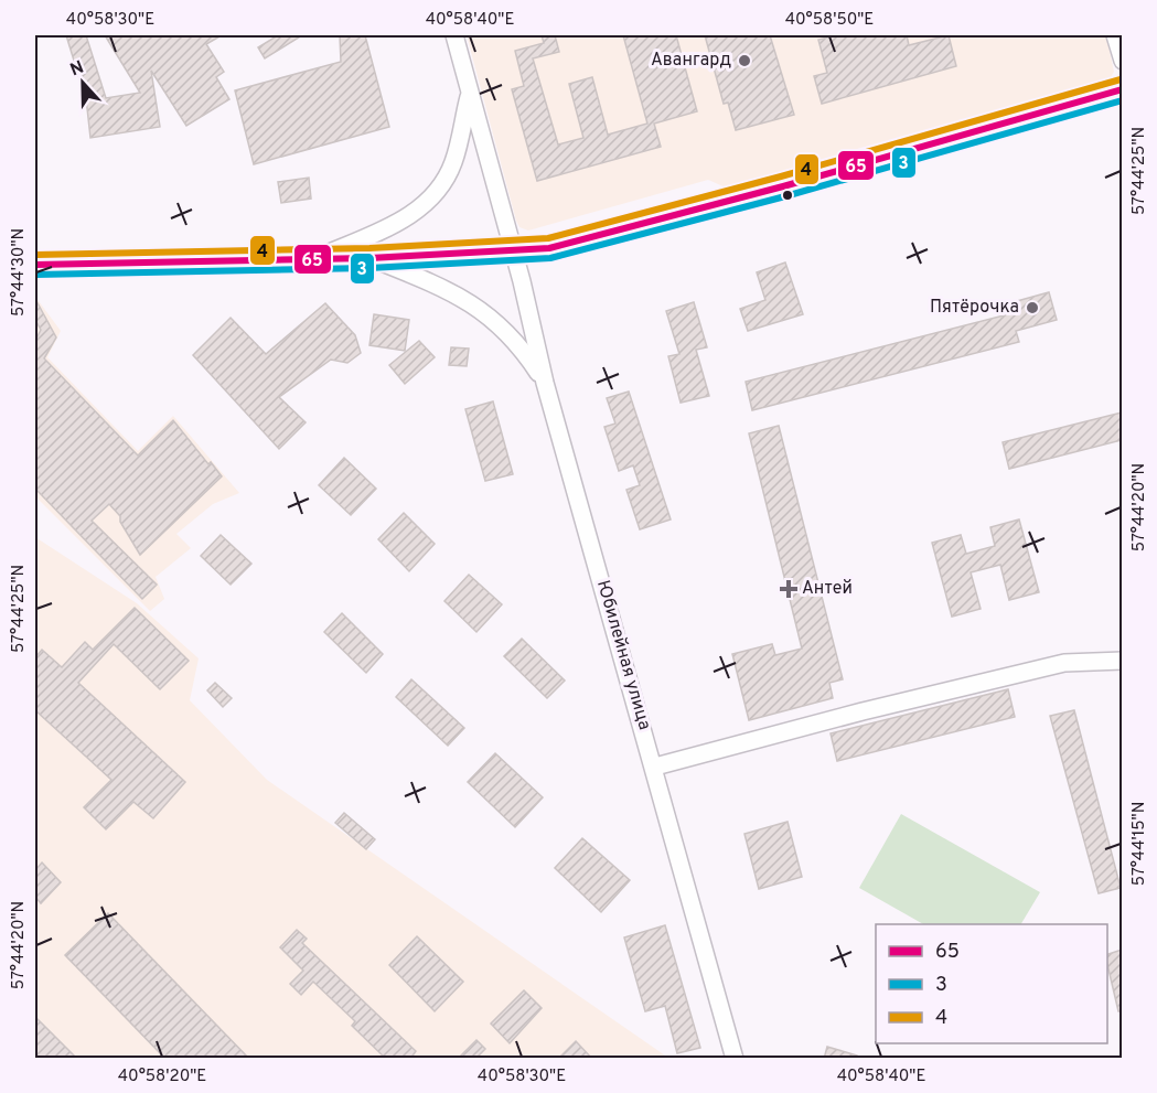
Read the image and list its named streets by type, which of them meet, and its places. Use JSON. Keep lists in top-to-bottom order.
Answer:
{
  "streets": {
    "street": ["Юбилейная улица"]
  },
  "places": {
    "other": ["Авангард", "Пятёрочка"],
    "health": ["Антей"]
  },
  "lines": ["transit line 4", "transit line 65", "transit line 3"],
  "legend": ["65", "3", "4"],
  "north": "top",
  "coordinates": [
    "40°58'30\"E",
    "40°58'40\"E",
    "40°58'50\"E",
    "57°44'25\"N",
    "57°44'30\"N",
    "57°44'20\"N",
    "57°44'15\"N",
    "40°58'20\"E"
  ]
}
